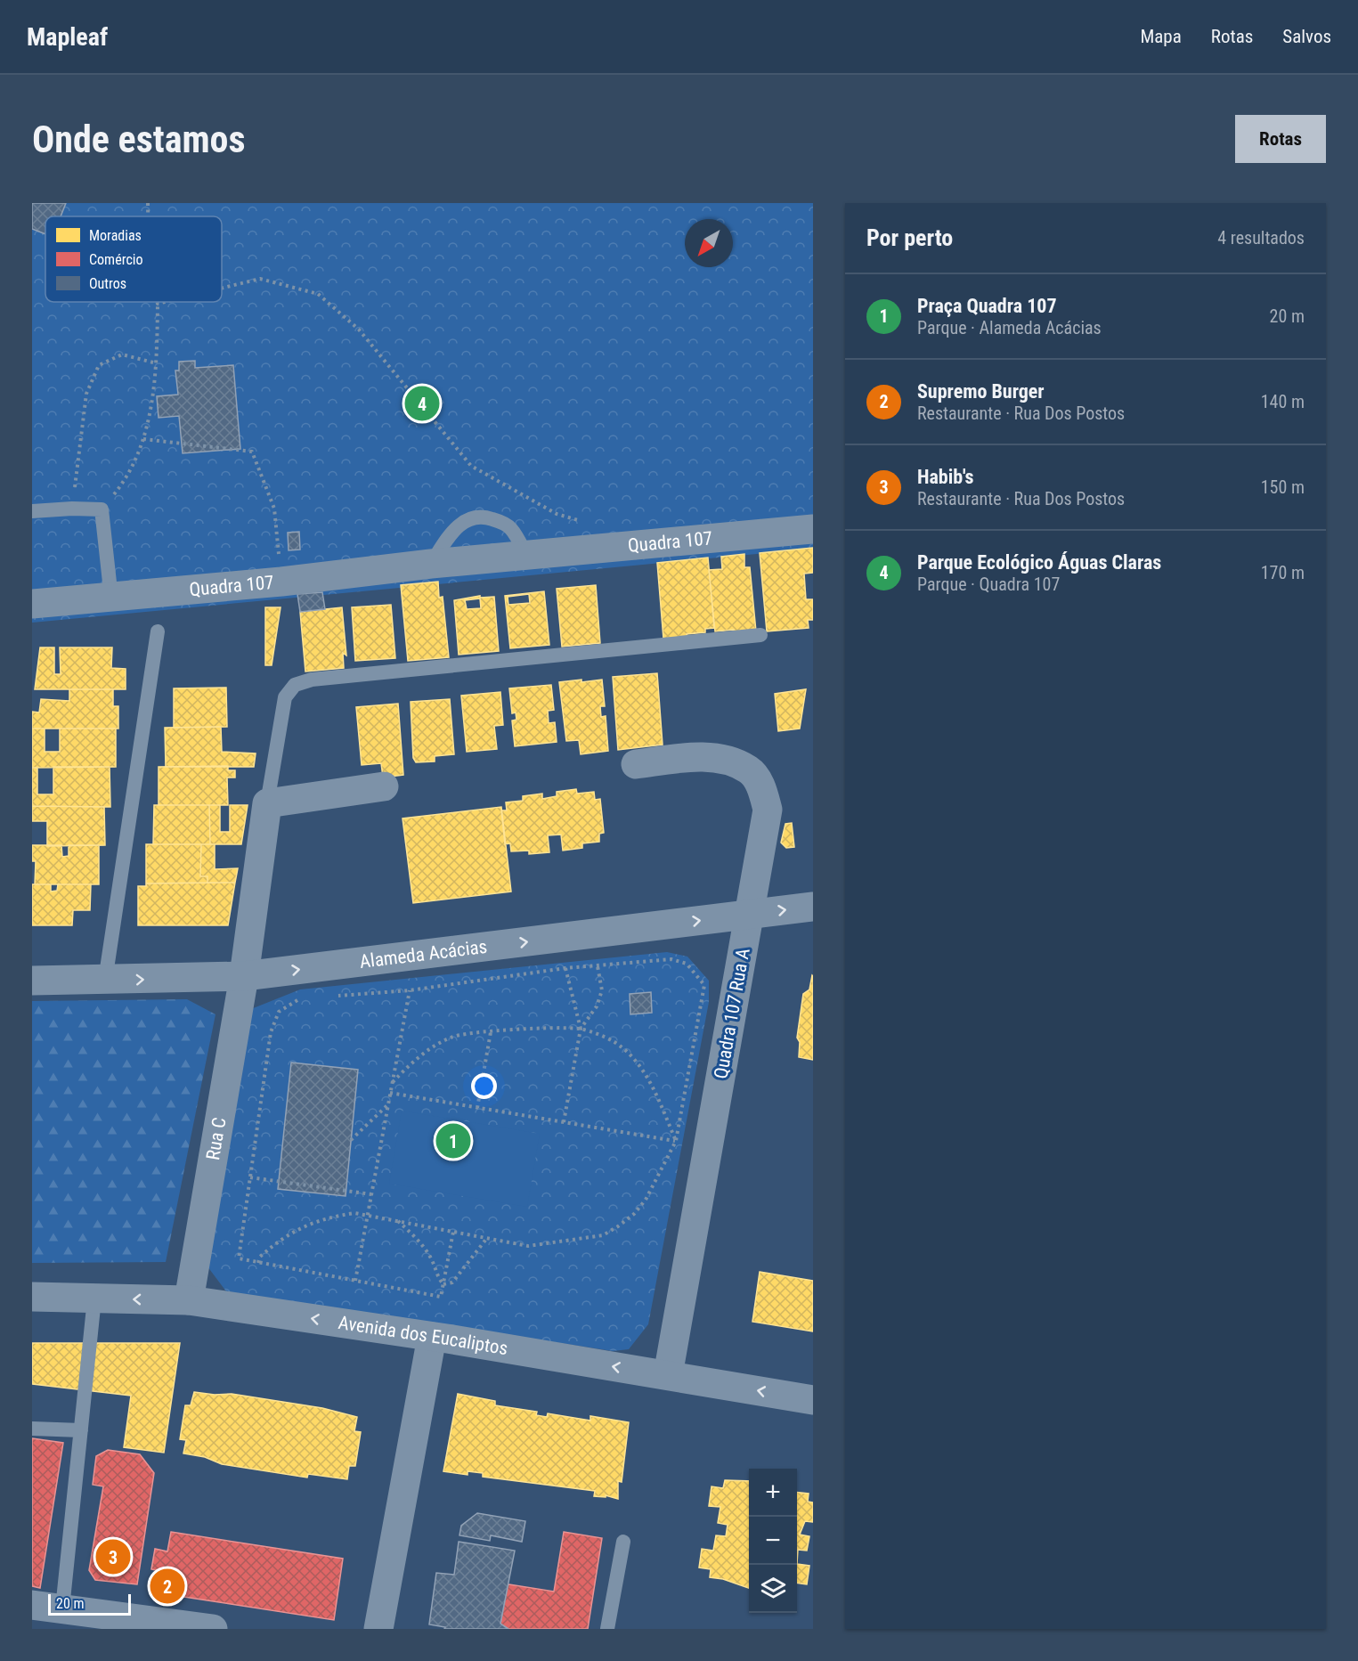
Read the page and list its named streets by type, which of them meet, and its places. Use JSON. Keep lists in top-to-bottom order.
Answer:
{
  "streets": {
    "street": [
      "Quadra 107",
      "Alameda Acácias",
      "Quadra 107 Rua A",
      "Rua C",
      "Avenida dos Eucaliptos"
    ]
  },
  "crossings": [
    ["Alameda Acácias", "Quadra 107 Rua A"],
    ["Alameda Acácias", "Rua C"],
    ["Quadra 107 Rua A", "Avenida dos Eucaliptos"],
    ["Rua C", "Avenida dos Eucaliptos"]
  ],
  "one_way": ["Alameda Acácias", "Avenida dos Eucaliptos"],
  "legend": ["Moradias", "Comércio", "Outros"],
  "scale_bar": "20 m",
  "north": "bottom left",
  "page": {
    "header": "Mapleaf",
    "nav": ["Mapa", "Rotas", "Salvos"],
    "buttons": "Rotas",
    "title": "Onde estamos",
    "heading": ["Por perto", "4 resultados"],
    "list": [
      {
        "mark": "1",
        "name": "Praça Quadra 107",
        "note": "Parque · Alameda Acácias",
        "value": "20 m"
      },
      {
        "mark": "2",
        "name": "Supremo Burger",
        "note": "Restaurante · Rua Dos Postos",
        "value": "140 m"
      },
      {
        "mark": "3",
        "name": "Habib's",
        "note": "Restaurante · Rua Dos Postos",
        "value": "150 m"
      },
      {
        "mark": "4",
        "name": "Parque Ecológico Águas Claras",
        "note": "Parque · Quadra 107",
        "value": "170 m"
      }
    ],
    "pins": [
      "4",
      "1",
      "3",
      "2"
    ],
    "map_buttons": ["+", "−"],
    "scale": "20 m"
  }
}
